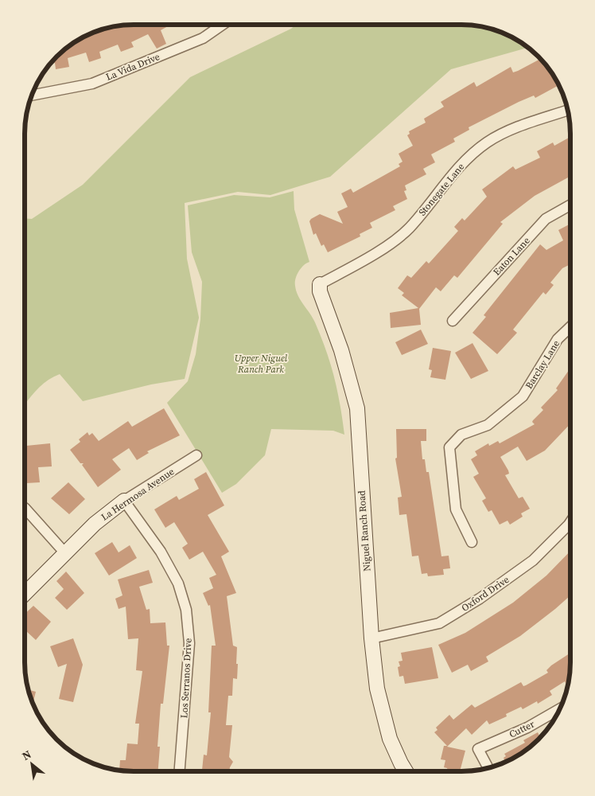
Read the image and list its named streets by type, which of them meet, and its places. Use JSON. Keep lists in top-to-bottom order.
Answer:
{
  "streets": {
    "street": [
      "La Vida Drive",
      "Stonegate Lane",
      "Eaton Lane",
      "Barclay Lane",
      "La Hermosa Avenue",
      "Niguel Ranch Road",
      "Oxford Drive",
      "Los Serranos Drive",
      "Cutter"
    ]
  },
  "crossings": [
    ["Stonegate Lane", "Niguel Ranch Road"],
    ["La Hermosa Avenue", "Los Serranos Drive"],
    ["Niguel Ranch Road", "Oxford Drive"]
  ],
  "parks": ["Upper Niguel Ranch Park"],
  "north": "top left"
}
